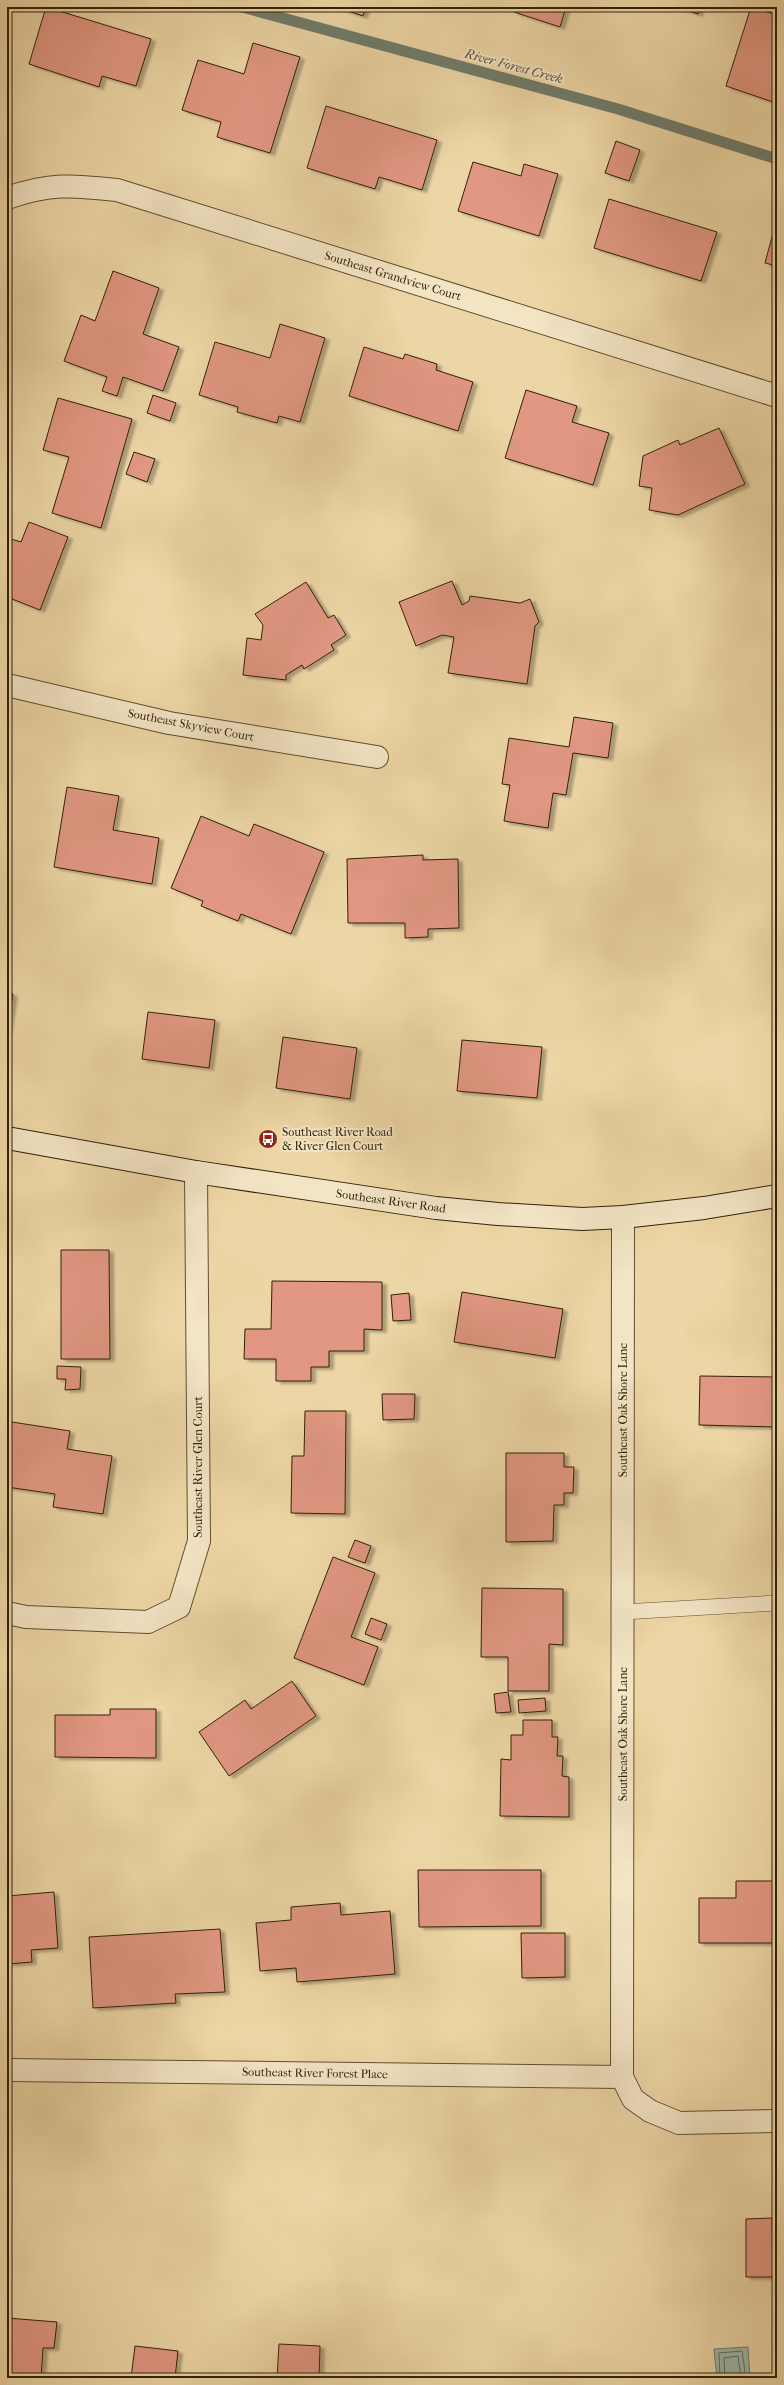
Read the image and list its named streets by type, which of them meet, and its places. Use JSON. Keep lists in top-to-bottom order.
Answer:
{
  "streets": {
    "street": [
      "Southeast Grandview Court",
      "Southeast Skyview Court",
      "Southeast River Road",
      "Southeast Oak Shore Lane",
      "Southeast River Glen Court",
      "Southeast River Forest Place"
    ]
  },
  "crossings": [
    ["Southeast River Road", "Southeast Oak Shore Lane"],
    ["Southeast River Road", "Southeast River Glen Court"],
    ["Southeast Oak Shore Lane", "Southeast River Forest Place"]
  ],
  "water": ["River Forest Creek"],
  "places": {
    "bus stop": ["Southeast River Road & River Glen Court"]
  }
}
